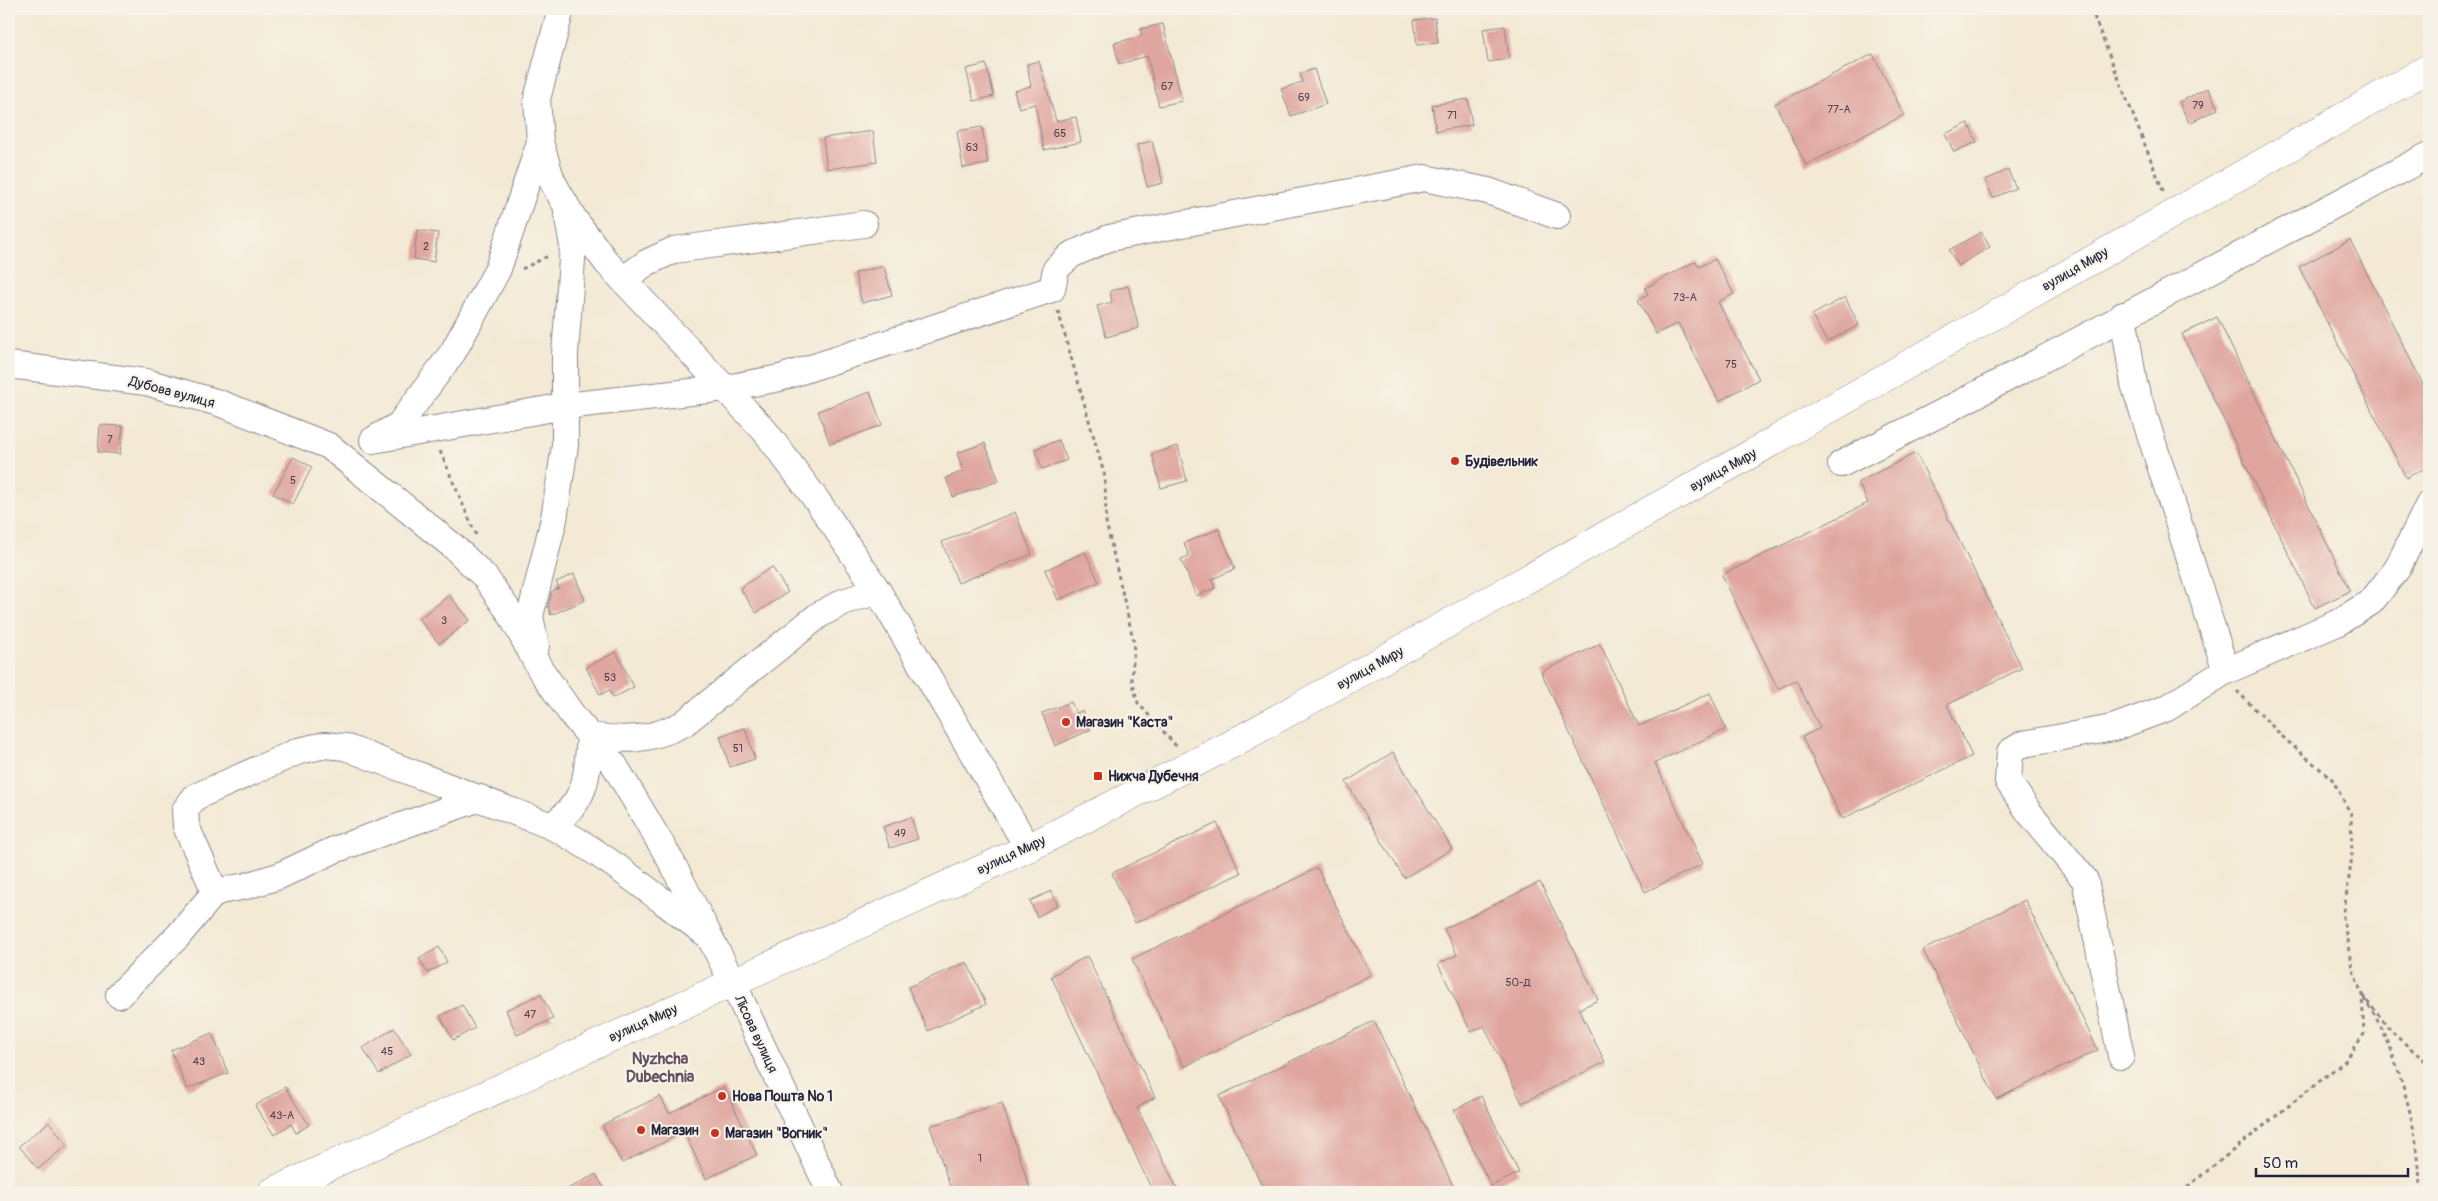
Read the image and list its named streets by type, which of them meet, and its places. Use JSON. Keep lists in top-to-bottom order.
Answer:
{
  "streets": {
    "main road": ["вулиця Миру"],
    "street": ["Дубова вулиця", "Лісова вулиця"]
  },
  "crossings": [
    ["вулиця Миру", "Лісова вулиця"],
    ["Дубова вулиця", "Лісова вулиця"]
  ],
  "districts": ["Nyzhcha Dubechnia"],
  "places": {
    "other": [
      "Будівельник",
      "Магазин \"Каста\"",
      "Нова Пошта № 1",
      "Магазин",
      "Магазин \"Вогник\""
    ],
    "transit": ["Нижча Дубечня"]
  },
  "house_numbers": [
    "67",
    "69",
    "79",
    "77-А",
    "71",
    "65",
    "63",
    "2",
    "73-А",
    "75",
    "7",
    "5",
    "3",
    "53",
    "51",
    "49",
    "50-Д",
    "47",
    "45",
    "43",
    "43-А",
    "1"
  ],
  "scale_bar": "50 m"
}
